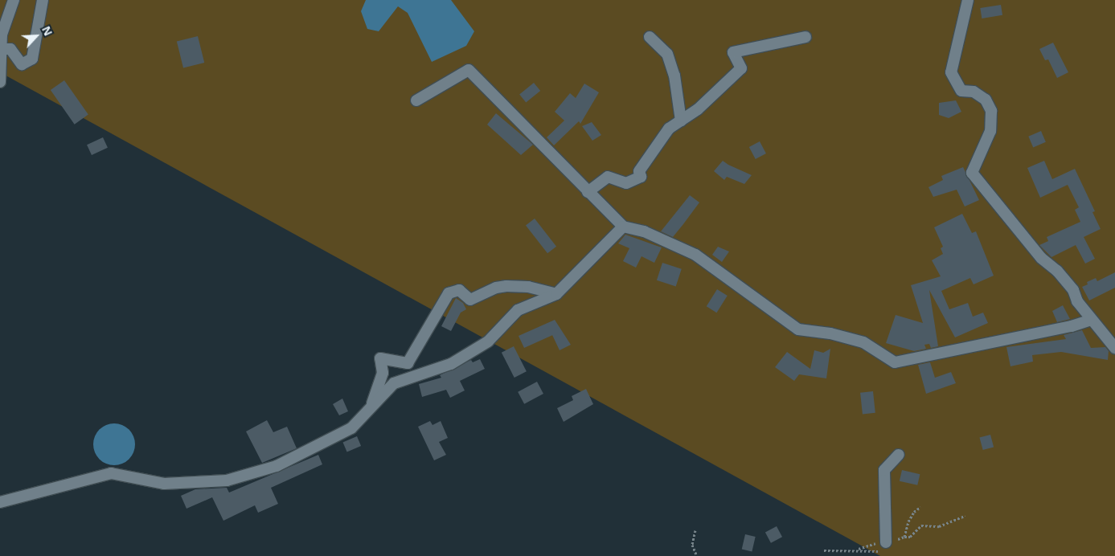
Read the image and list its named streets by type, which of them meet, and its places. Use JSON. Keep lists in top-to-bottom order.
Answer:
{
  "north": "top right"
}
